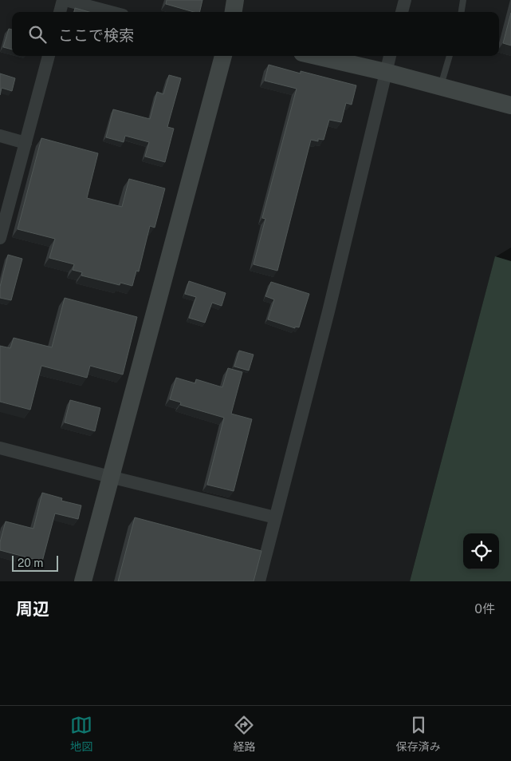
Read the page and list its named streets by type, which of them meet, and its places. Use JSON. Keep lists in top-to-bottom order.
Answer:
{
  "scale_bar": "20 m",
  "page": {
    "search": "ここで検索",
    "scale": "20 m",
    "heading": ["周辺", "0件"],
    "nav": ["地図", "経路", "保存済み"]
  }
}
